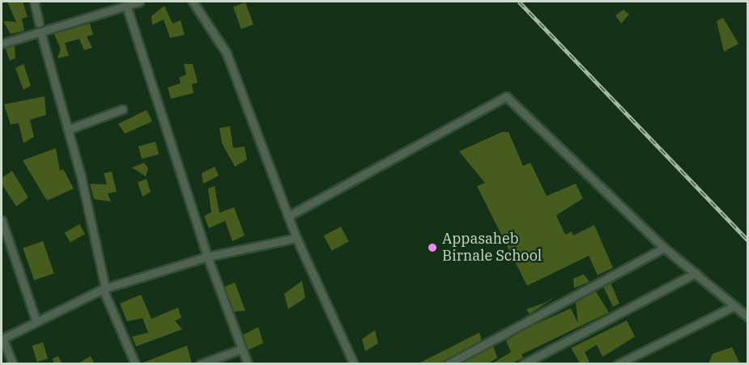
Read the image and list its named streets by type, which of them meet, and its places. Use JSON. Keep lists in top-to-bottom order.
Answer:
{
  "places": ["Appasaheb Birnale School"]
}
